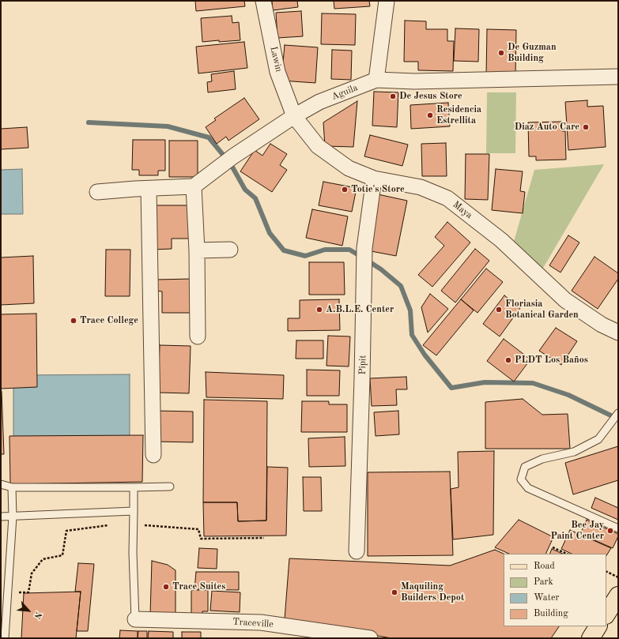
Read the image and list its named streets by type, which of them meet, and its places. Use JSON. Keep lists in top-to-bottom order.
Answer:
{
  "streets": {
    "street": [
      "Lawin",
      "Aguila",
      "Maya",
      "Pipit",
      "Traceville"
    ]
  },
  "crossings": [
    ["Lawin", "Aguila"],
    ["Lawin", "Maya"],
    ["Aguila", "Maya"],
    ["Maya", "Pipit"]
  ],
  "places": [
    "De Guzman Building",
    "De Jesus Store",
    "Residencia Estrellita",
    "Diaz Auto Care",
    "Totie's Store",
    "A.B.L.E. Center",
    "Floriasia Botanical Garden",
    "Trace College",
    "PLDT Los Baños",
    "Bee Jay Paint Center",
    "Trace Suites",
    "Maquiling Builders Depot"
  ],
  "legend": [
    "Road",
    "Park",
    "Water",
    "Building"
  ],
  "north": "bottom right"
}
